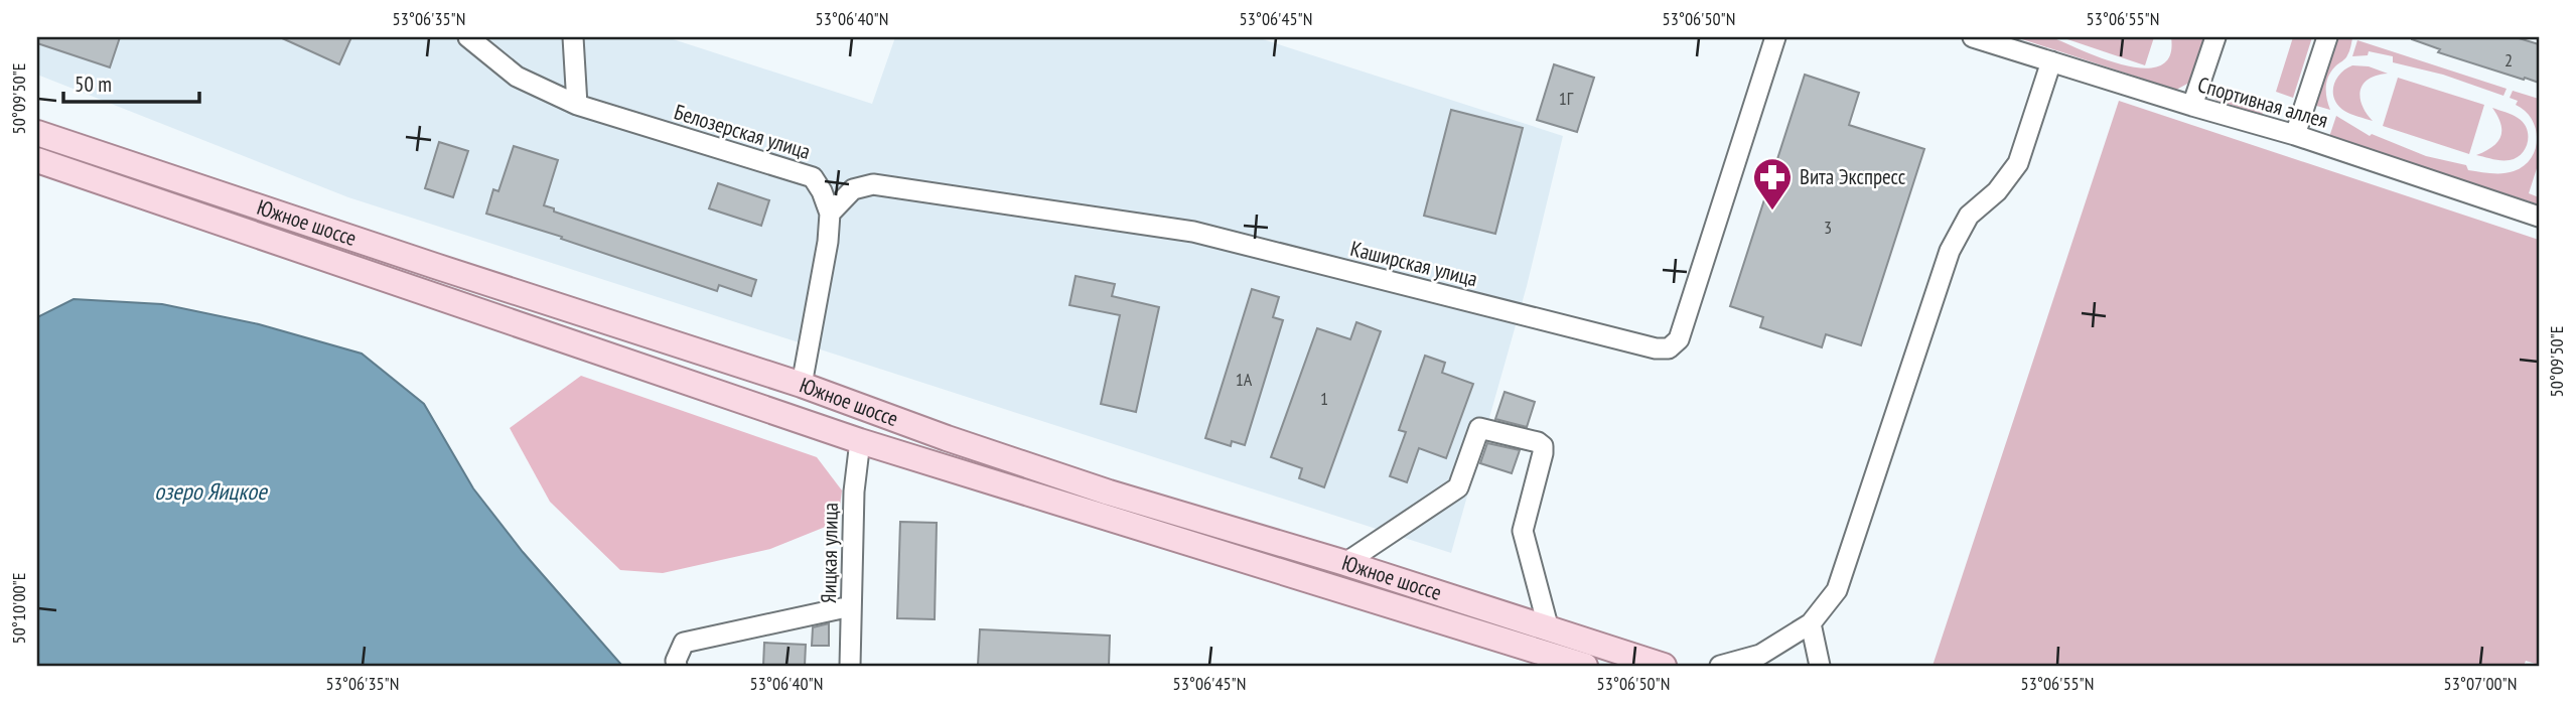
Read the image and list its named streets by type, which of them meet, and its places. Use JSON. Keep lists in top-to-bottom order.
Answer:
{
  "streets": {
    "main road": ["Южное шоссе"],
    "street": [
      "Спортивная аллея",
      "Белозерская улица",
      "Каширская улица",
      "Яицкая улица"
    ]
  },
  "crossings": [
    ["Белозерская улица", "Южное шоссе"],
    ["Белозерская улица", "Каширская улица"],
    ["Южное шоссе", "Яицкая улица"]
  ],
  "water": ["озеро Яицкое"],
  "places": {
    "pharmacy": ["Вита Экспресс"]
  },
  "house_numbers": [
    "2",
    "1Г",
    "3",
    "1А",
    "1"
  ],
  "scale_bar": "50 m",
  "coordinates": [
    "53°06'35\"N",
    "53°06'40\"N",
    "53°06'45\"N",
    "53°06'50\"N",
    "53°06'55\"N",
    "50°09'50\"E",
    "50°10'00\"E",
    "53°07'00\"N"
  ]
}
